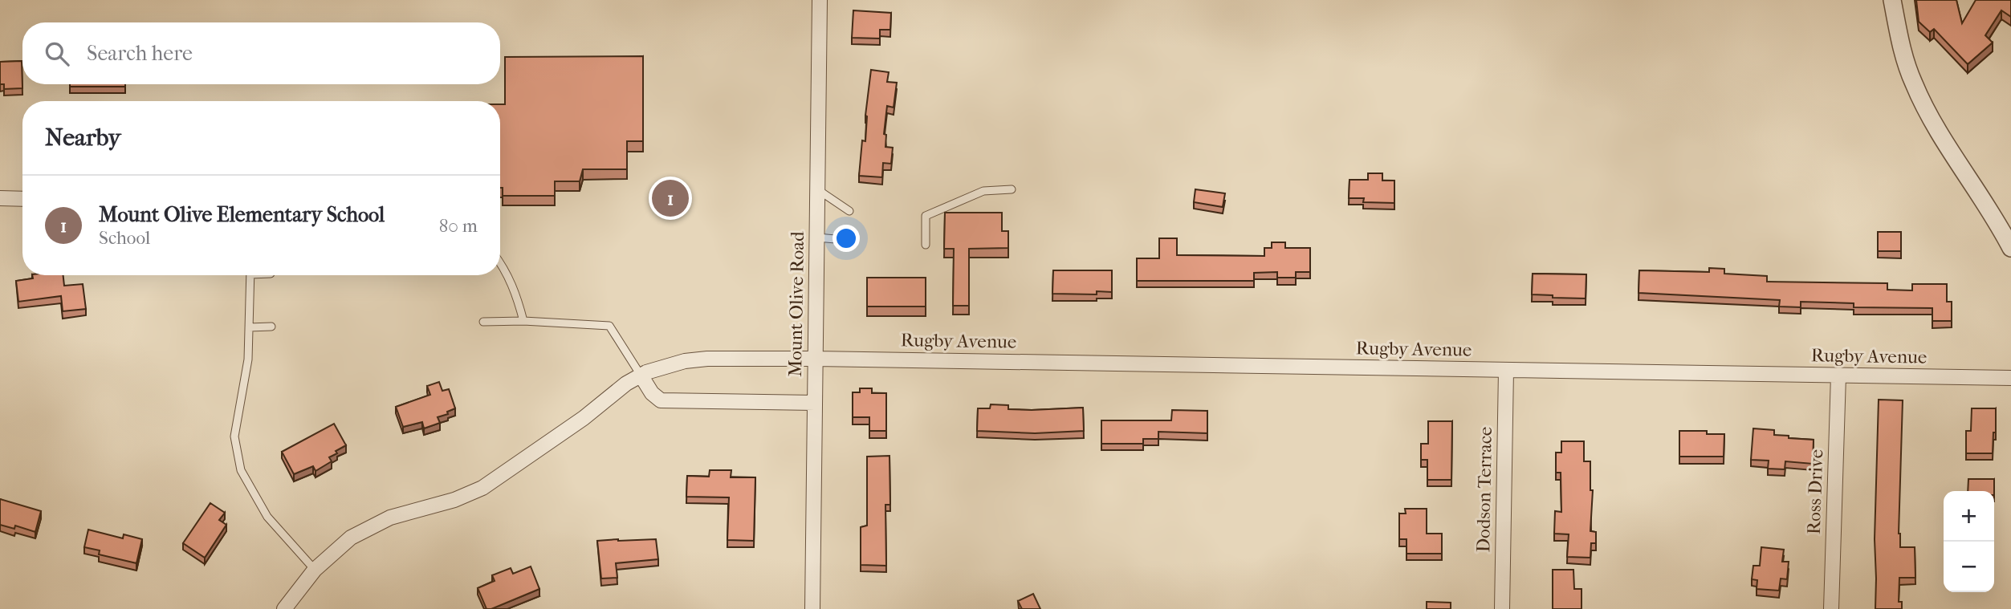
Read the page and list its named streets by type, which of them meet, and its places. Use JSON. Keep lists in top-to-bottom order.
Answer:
{
  "streets": {
    "street": [
      "Mount Olive Road",
      "Rugby Avenue",
      "Dodson Terrace",
      "Ross Drive"
    ]
  },
  "crossings": [
    ["Mount Olive Road", "Rugby Avenue"],
    ["Rugby Avenue", "Dodson Terrace"],
    ["Rugby Avenue", "Ross Drive"]
  ],
  "page": {
    "search": "Search here",
    "heading": "Nearby",
    "list": [
      {
        "mark": "1",
        "name": "Mount Olive Elementary School",
        "note": "School",
        "value": "80 m"
      }
    ],
    "pins": "1",
    "map_buttons": ["+", "−"]
  }
}
